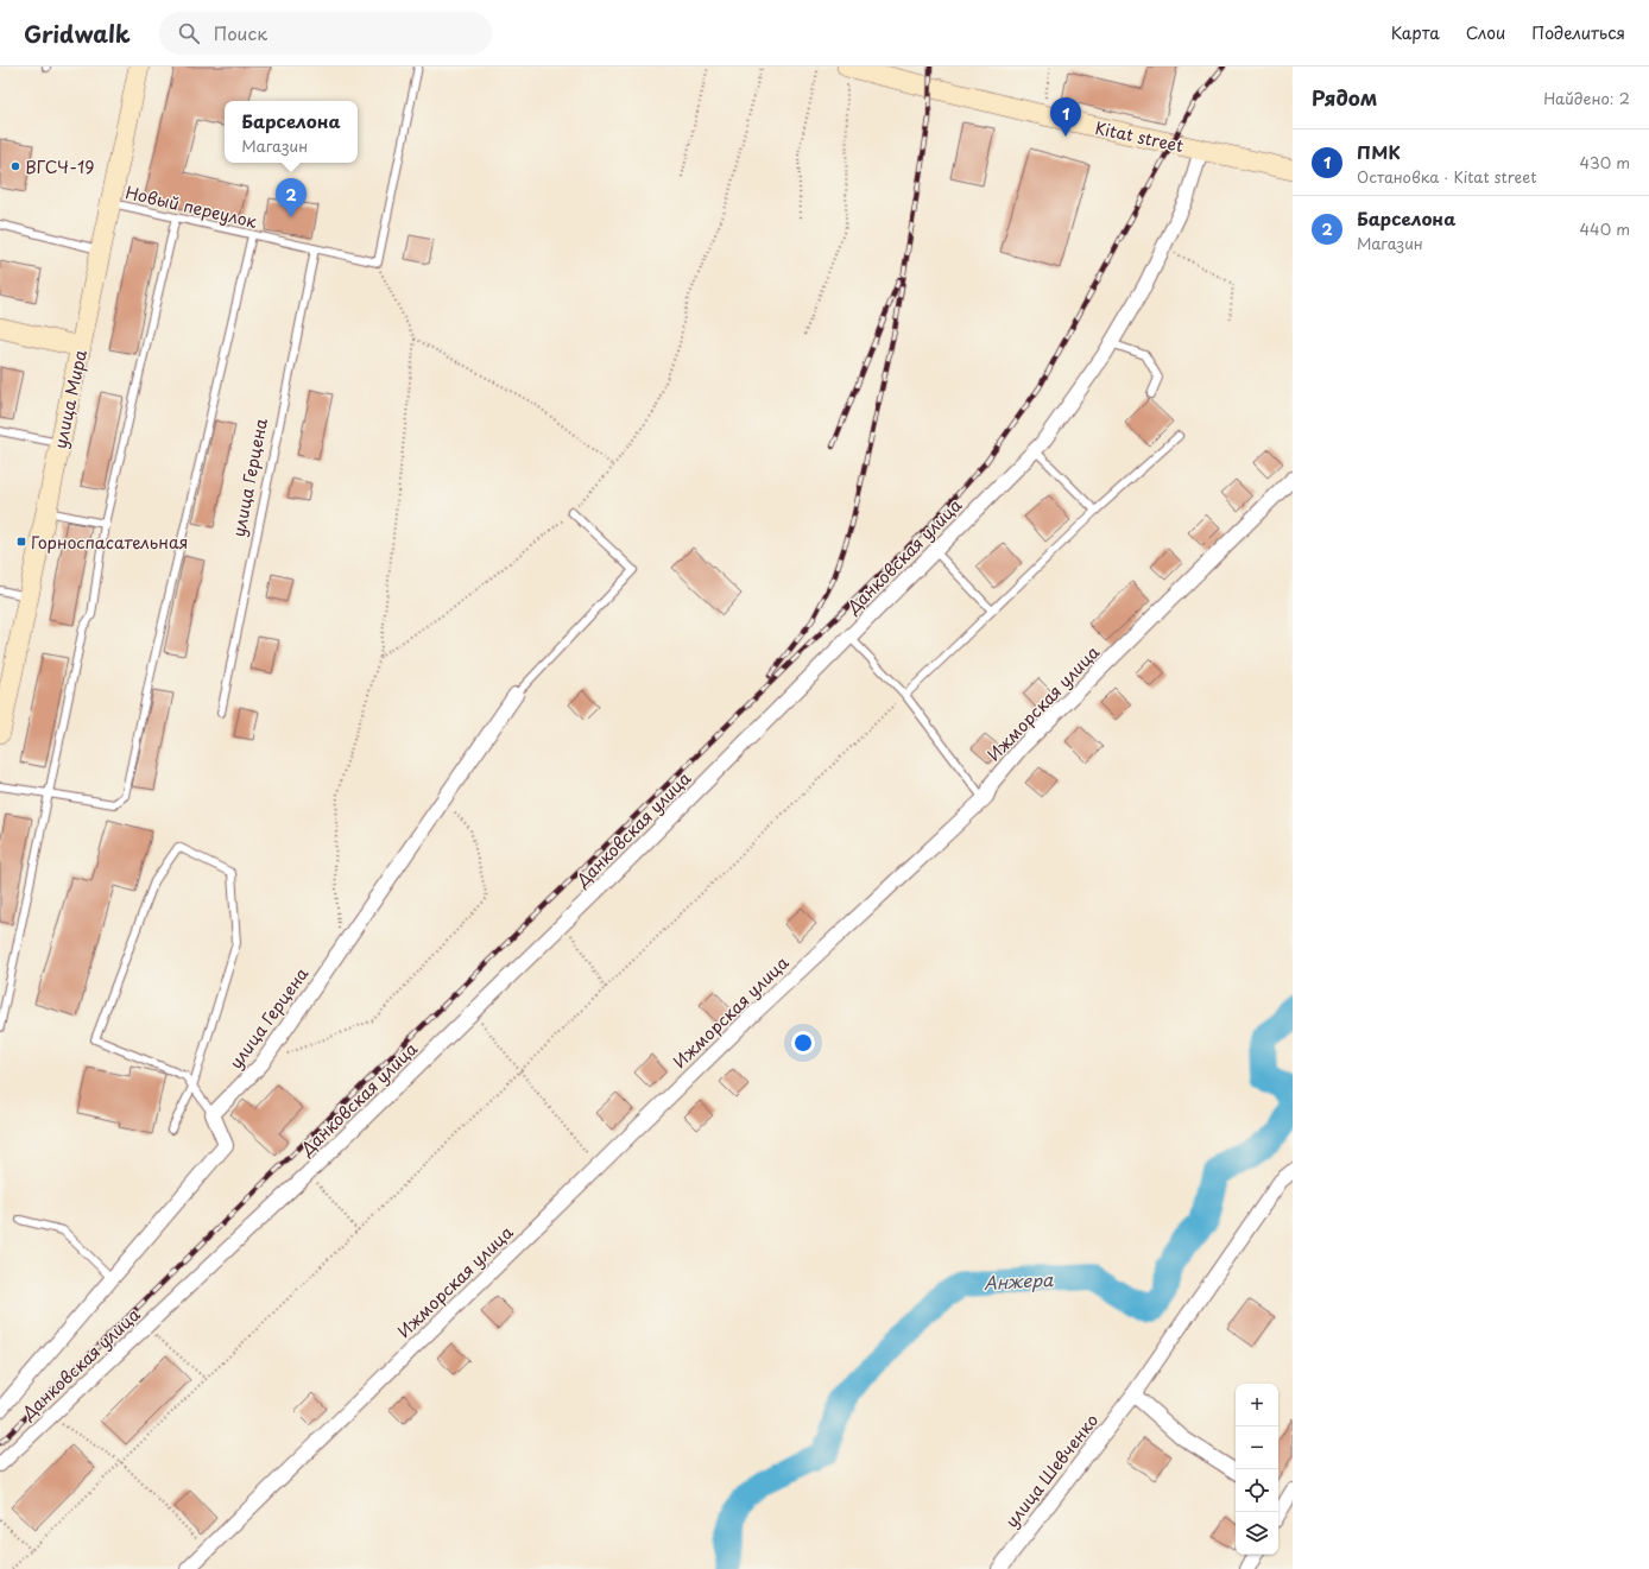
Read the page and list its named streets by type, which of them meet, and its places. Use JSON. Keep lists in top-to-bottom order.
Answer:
{
  "streets": {
    "main road": ["Kitat street", "улица Мира"],
    "street": [
      "улица Герцена",
      "Данковская улица",
      "Ижморская улица",
      "улица Шевченко"
    ],
    "lane": ["Новый переулок"]
  },
  "crossings": [
    ["Kitat street", "Данковская улица"],
    ["Новый переулок", "улица Мира"],
    ["Новый переулок", "улица Герцена"]
  ],
  "water": ["Анжера"],
  "places": {
    "other": ["ВГСЧ-19"],
    "transit": ["Горноспасательная"]
  },
  "page": {
    "header": "Gridwalk",
    "search": "Поиск",
    "nav": ["Карта", "Слои", "Поделиться"],
    "heading": ["Рядом", "Найдено: 2"],
    "pins": ["1", "2"],
    "popup": ["Барселона", "Магазин"],
    "list": [
      {
        "mark": "1",
        "name": "ПМК",
        "note": "Остановка · Kitat street",
        "value": "430 m"
      },
      {
        "mark": "2",
        "name": "Барселона",
        "note": "Магазин",
        "value": "440 m"
      }
    ],
    "map_buttons": ["+", "−"]
  }
}
